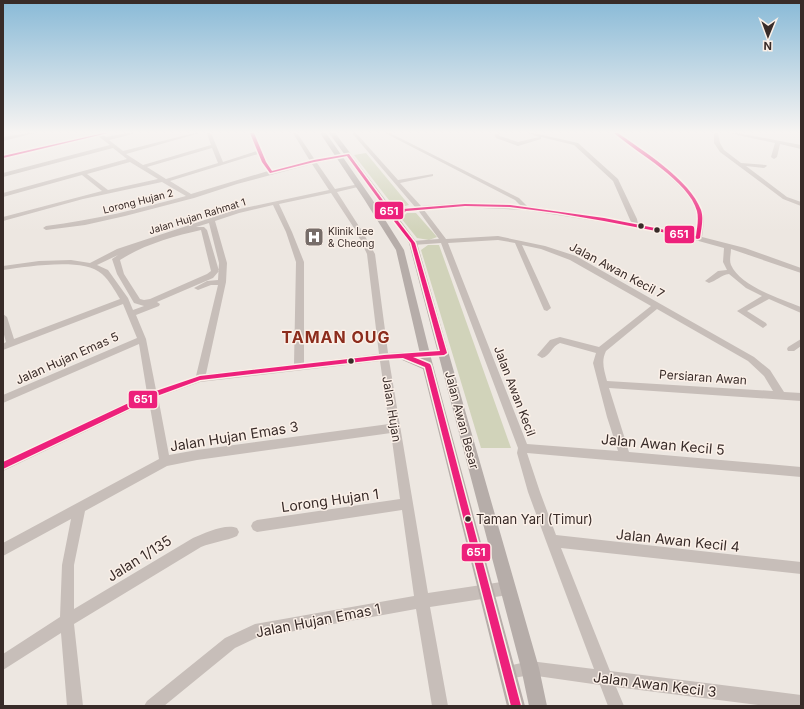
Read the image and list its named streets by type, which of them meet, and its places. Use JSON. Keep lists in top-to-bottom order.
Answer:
{
  "streets": {
    "main road": ["Jalan Awan Besar"],
    "street": [
      "Lorong Hujan 2",
      "Jalan Hujan Rahmat 1",
      "Jalan Awan Kecil 7",
      "Jalan Hujan Emas 5",
      "Persiaran Awan",
      "Jalan Awan Kecil",
      "Jalan Hujan",
      "Jalan Hujan Emas 3",
      "Jalan Awan Kecil 5",
      "Lorong Hujan 1",
      "Jalan Awan Kecil 4",
      "Jalan 1/135",
      "Jalan Hujan Emas 1",
      "Jalan Awan Kecil 3"
    ]
  },
  "crossings": [
    ["Jalan Hujan Rahmat 1", "Jalan Hujan"],
    ["Jalan Hujan Rahmat 1", "Jalan Awan Besar"],
    ["Jalan Awan Kecil 7", "Persiaran Awan"],
    ["Jalan Awan Kecil 7", "Jalan Awan Kecil"],
    ["Jalan Awan Kecil 7", "Jalan Awan Besar"],
    ["Jalan Awan Kecil", "Jalan Awan Kecil 5"],
    ["Jalan Awan Kecil", "Jalan Awan Kecil 4"],
    ["Jalan Awan Kecil", "Jalan Awan Kecil 3"],
    ["Jalan Hujan", "Jalan Hujan Emas 3"],
    ["Jalan Hujan", "Lorong Hujan 1"],
    ["Jalan Hujan", "Jalan Hujan Emas 1"],
    ["Jalan Awan Besar", "Jalan Hujan Emas 1"],
    ["Jalan Awan Besar", "Jalan Awan Kecil 3"]
  ],
  "districts": ["TAMAN OUG"],
  "places": {
    "hospital": ["Klinik Lee & Cheong"],
    "other": ["Taman Yarl (Timur)"]
  },
  "lines": ["transit line 651"],
  "north": "bottom"
}
